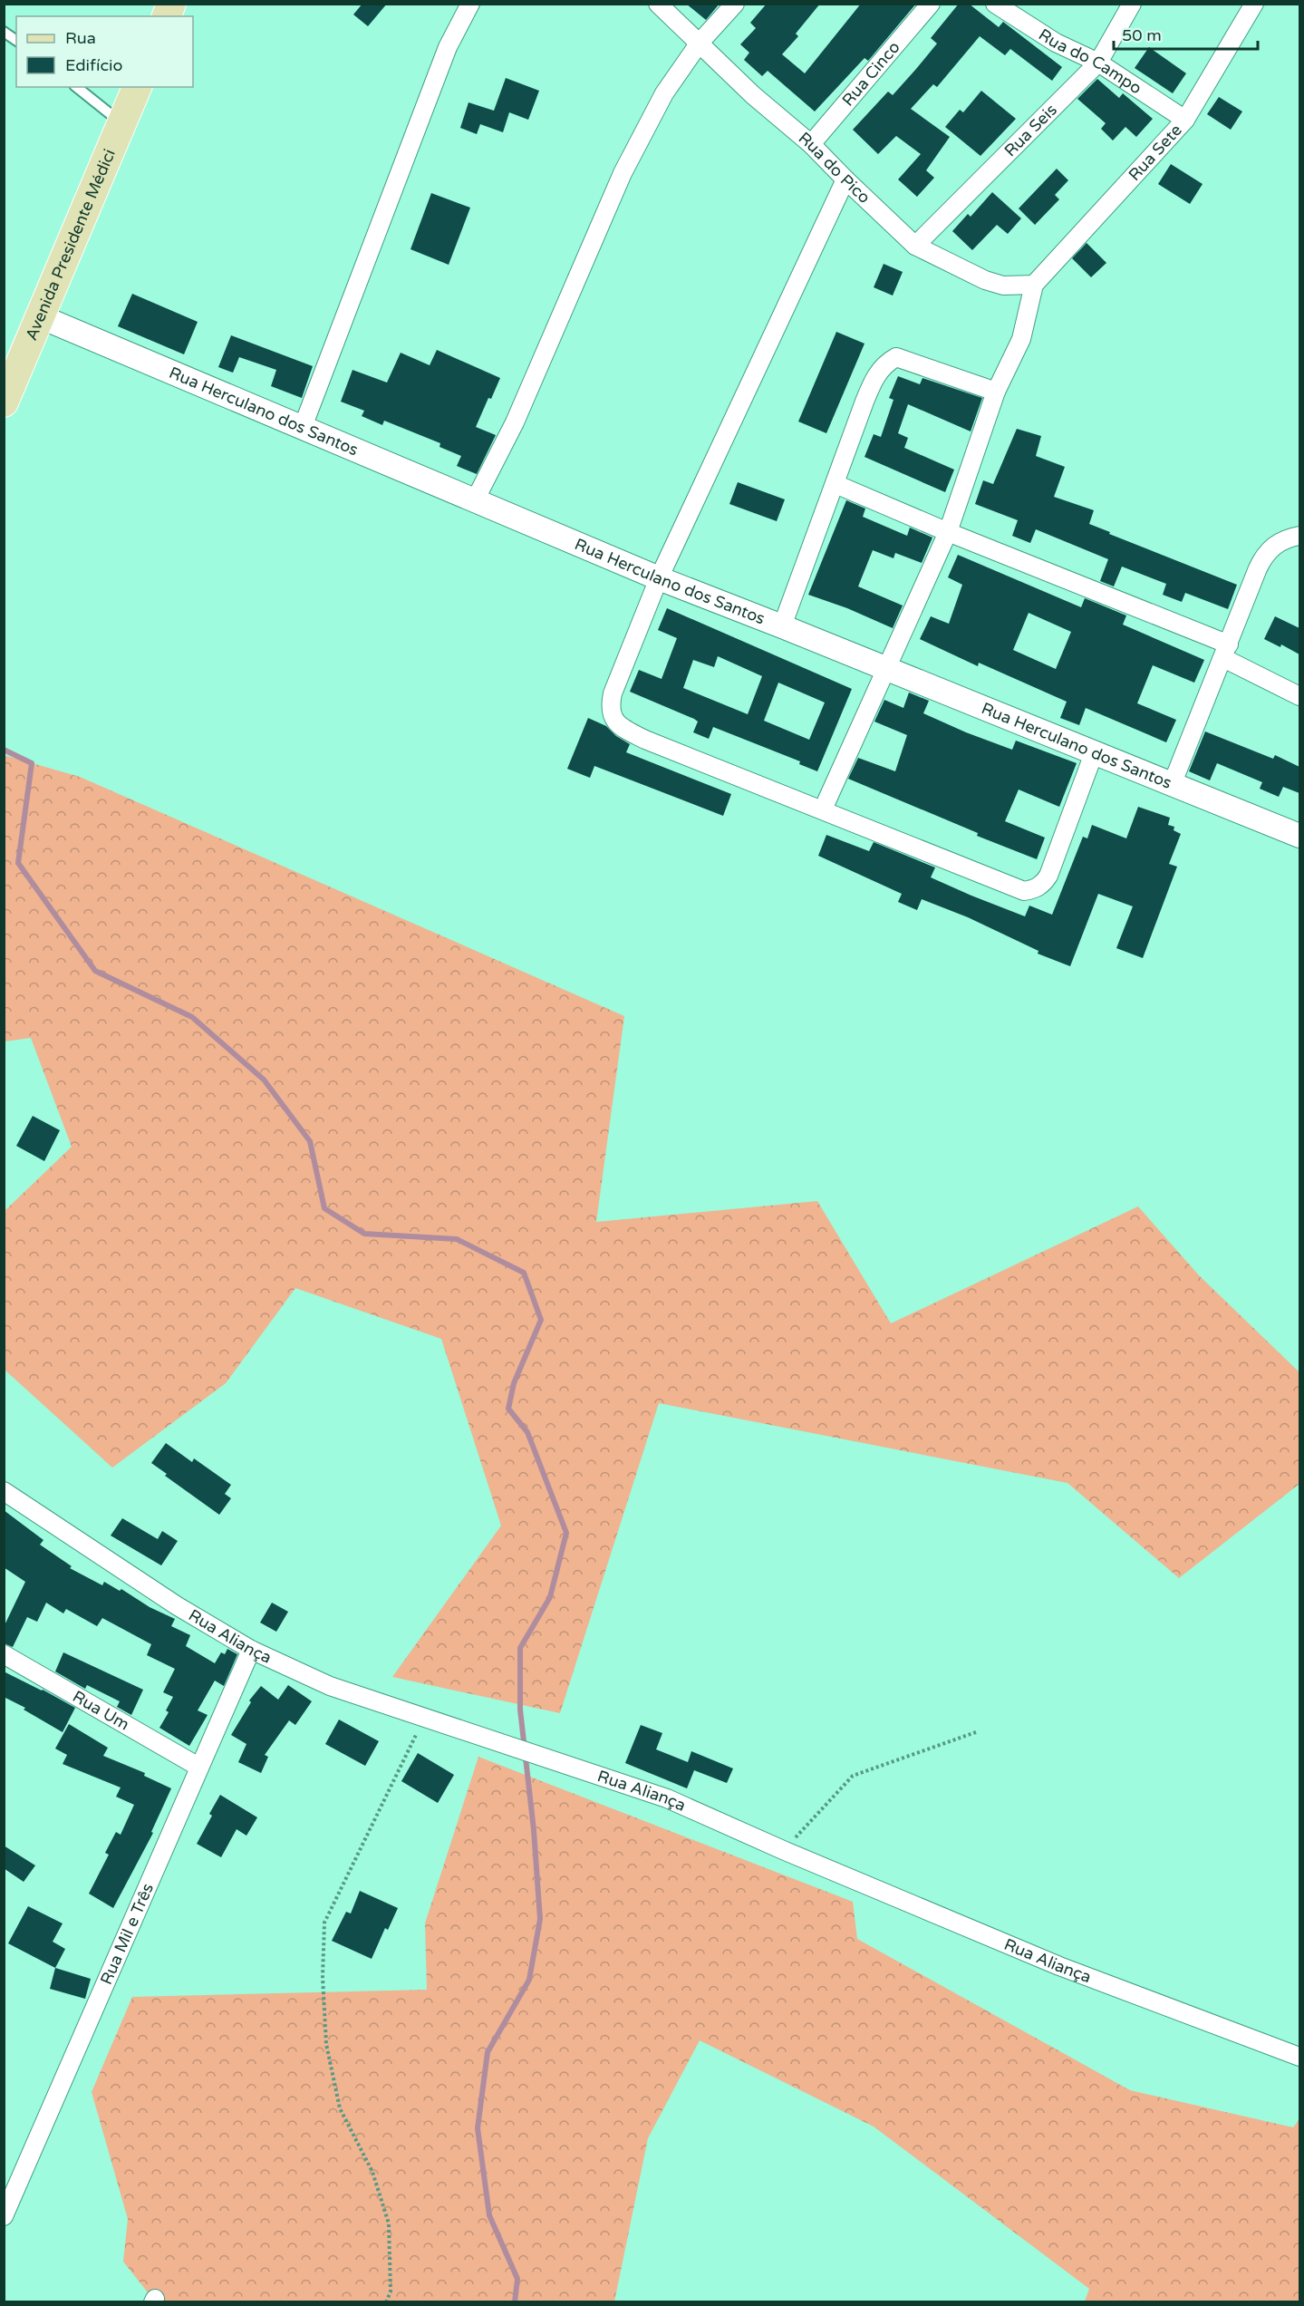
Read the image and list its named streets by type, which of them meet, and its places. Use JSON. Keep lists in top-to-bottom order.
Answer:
{
  "streets": {
    "main road": ["Avenida Presidente Médici"],
    "street": [
      "Rua do Campo",
      "Rua Cinco",
      "Rua Seis",
      "Rua Sete",
      "Rua do Pico",
      "Rua Herculano dos Santos",
      "Rua Aliança",
      "Rua Um",
      "Rua Mil e Três"
    ]
  },
  "crossings": [
    ["Rua do Campo", "Rua Seis"],
    ["Rua do Campo", "Rua Sete"],
    ["Rua Cinco", "Rua do Pico"],
    ["Rua Seis", "Rua do Pico"],
    ["Rua Sete", "Rua do Pico"],
    ["Avenida Presidente Médici", "Rua Herculano dos Santos"],
    ["Rua Aliança", "Rua Mil e Três"],
    ["Rua Um", "Rua Mil e Três"]
  ],
  "legend": ["Rua", "Edifício"],
  "scale_bar": "50 m"
}
